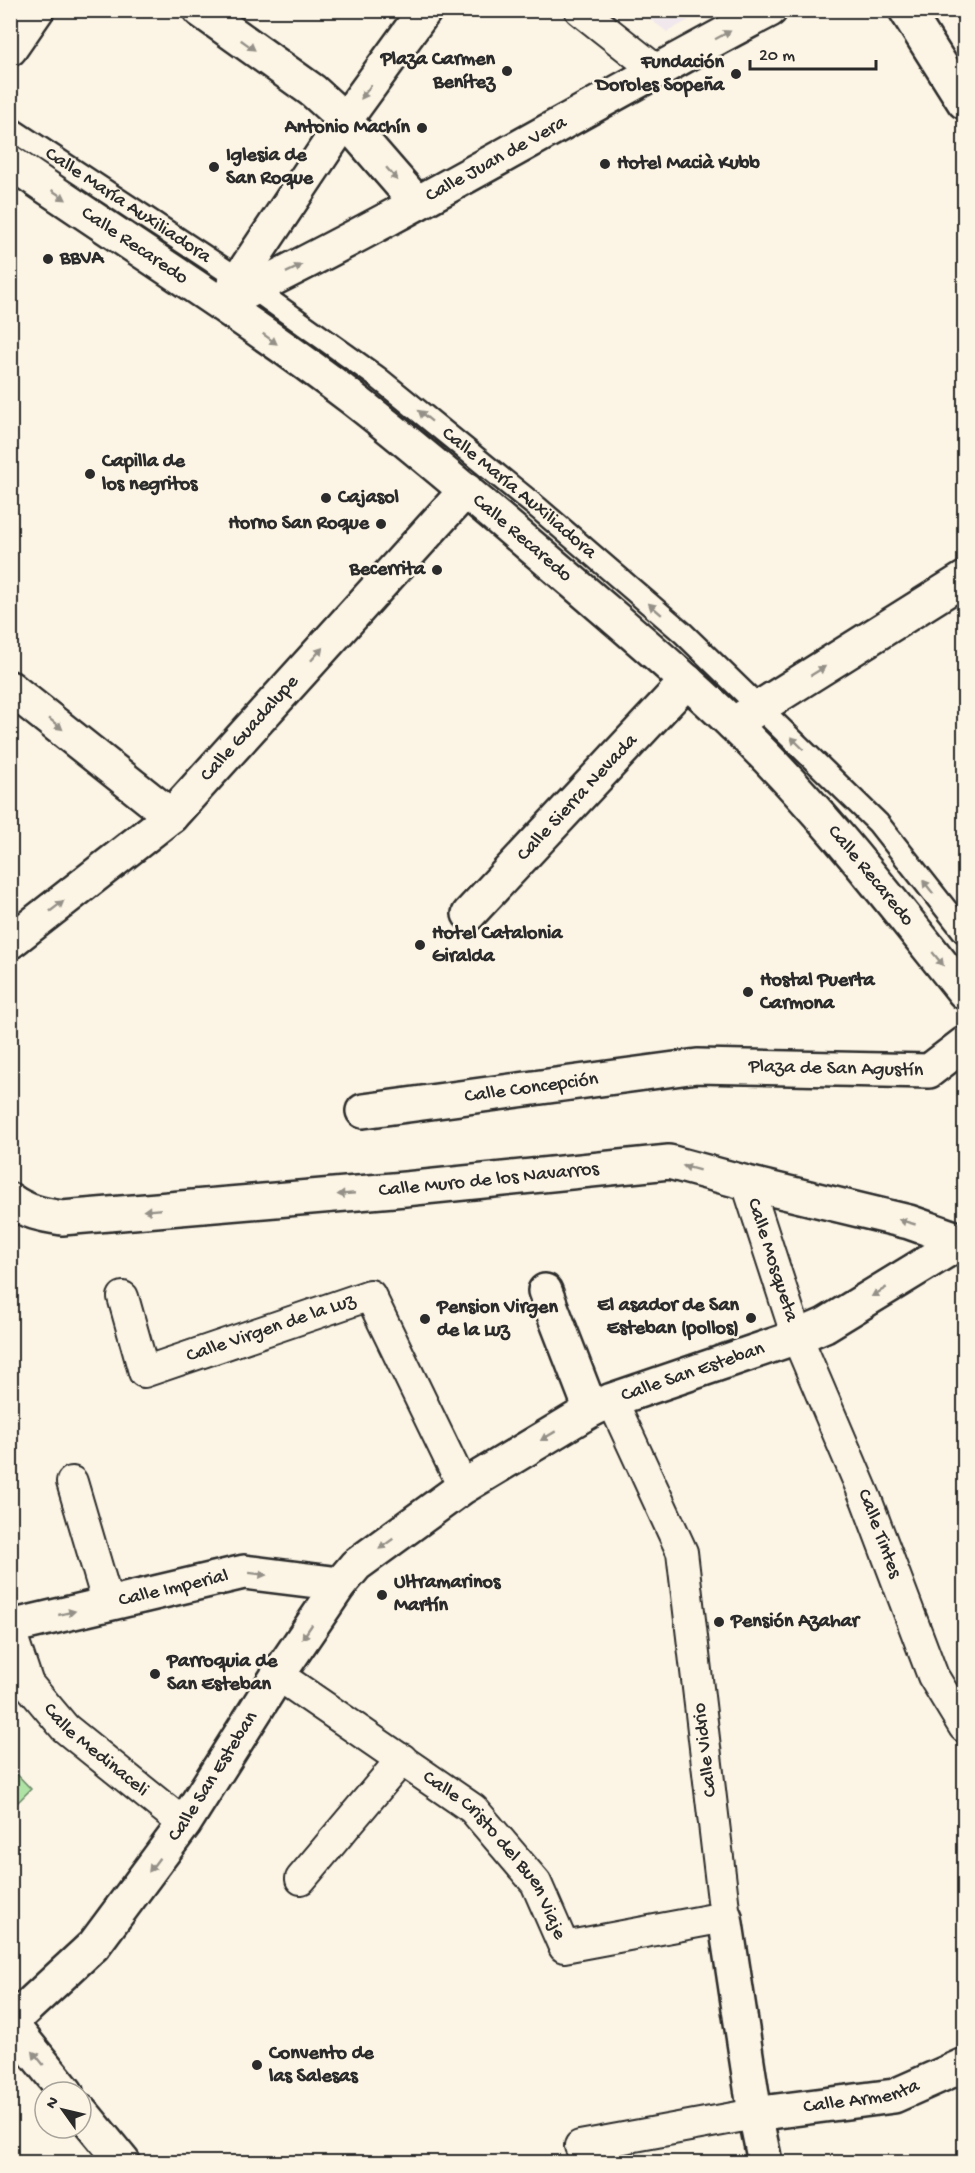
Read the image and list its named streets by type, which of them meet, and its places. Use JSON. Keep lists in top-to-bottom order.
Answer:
{
  "streets": {
    "street": [
      "Calle Juan de Vera",
      "Calle Recaredo",
      "Calle Guadalupe",
      "Calle Sierra Nevada",
      "Plaza de San Agustín",
      "Calle Concepción",
      "Calle Muro de los Navarros",
      "Calle Mosqueta",
      "Calle Virgen de la Luz",
      "Calle San Esteban",
      "Calle Tintes",
      "Calle Imperial",
      "Calle Medinaceli",
      "Calle Vidrio",
      "Calle Cristo del Buen Viaje",
      "Calle Armenta"
    ],
    "lane": ["Calle María Auxiliadora"]
  },
  "crossings": [
    ["Calle Juan de Vera", "Calle María Auxiliadora"],
    ["Calle Juan de Vera", "Calle Recaredo"],
    ["Calle María Auxiliadora", "Calle Recaredo"],
    ["Calle Recaredo", "Calle Guadalupe"],
    ["Calle Recaredo", "Calle Sierra Nevada"],
    ["Plaza de San Agustín", "Calle Concepción"],
    ["Calle Muro de los Navarros", "Calle Mosqueta"],
    ["Calle Muro de los Navarros", "Calle San Esteban"],
    ["Calle Mosqueta", "Calle San Esteban"],
    ["Calle Mosqueta", "Calle Tintes"],
    ["Calle Virgen de la Luz", "Calle San Esteban"],
    ["Calle San Esteban", "Calle Tintes"],
    ["Calle San Esteban", "Calle Imperial"],
    ["Calle San Esteban", "Calle Medinaceli"],
    ["Calle San Esteban", "Calle Vidrio"],
    ["Calle San Esteban", "Calle Cristo del Buen Viaje"],
    ["Calle Imperial", "Calle Medinaceli"],
    ["Calle Vidrio", "Calle Cristo del Buen Viaje"],
    ["Calle Vidrio", "Calle Armenta"]
  ],
  "one_way": [
    "Calle Juan de Vera",
    "Calle María Auxiliadora",
    "Calle Recaredo",
    "Calle Guadalupe",
    "Calle Muro de los Navarros",
    "Calle San Esteban",
    "Calle Imperial"
  ],
  "places": [
    "Plaza Carmen Benítez",
    "Fundación Doroles Sopeña",
    "Antonio Machín",
    "Hotel Macià Kubb",
    "Iglesia de San Roque",
    "BBVA",
    "Capilla de los negritos",
    "Cajasol",
    "Horno San Roque",
    "Becerrita",
    "Hotel Catalonia Giralda",
    "Hostal Puerta Carmona",
    "El asador de San Esteban (pollos)",
    "Pension Virgen de la Luz",
    "Ultramarinos Martín",
    "Pensión Azahar",
    "Parroquia de San Esteban",
    "Convento de las Salesas"
  ],
  "scale_bar": "20 m",
  "north": "top left"
}
